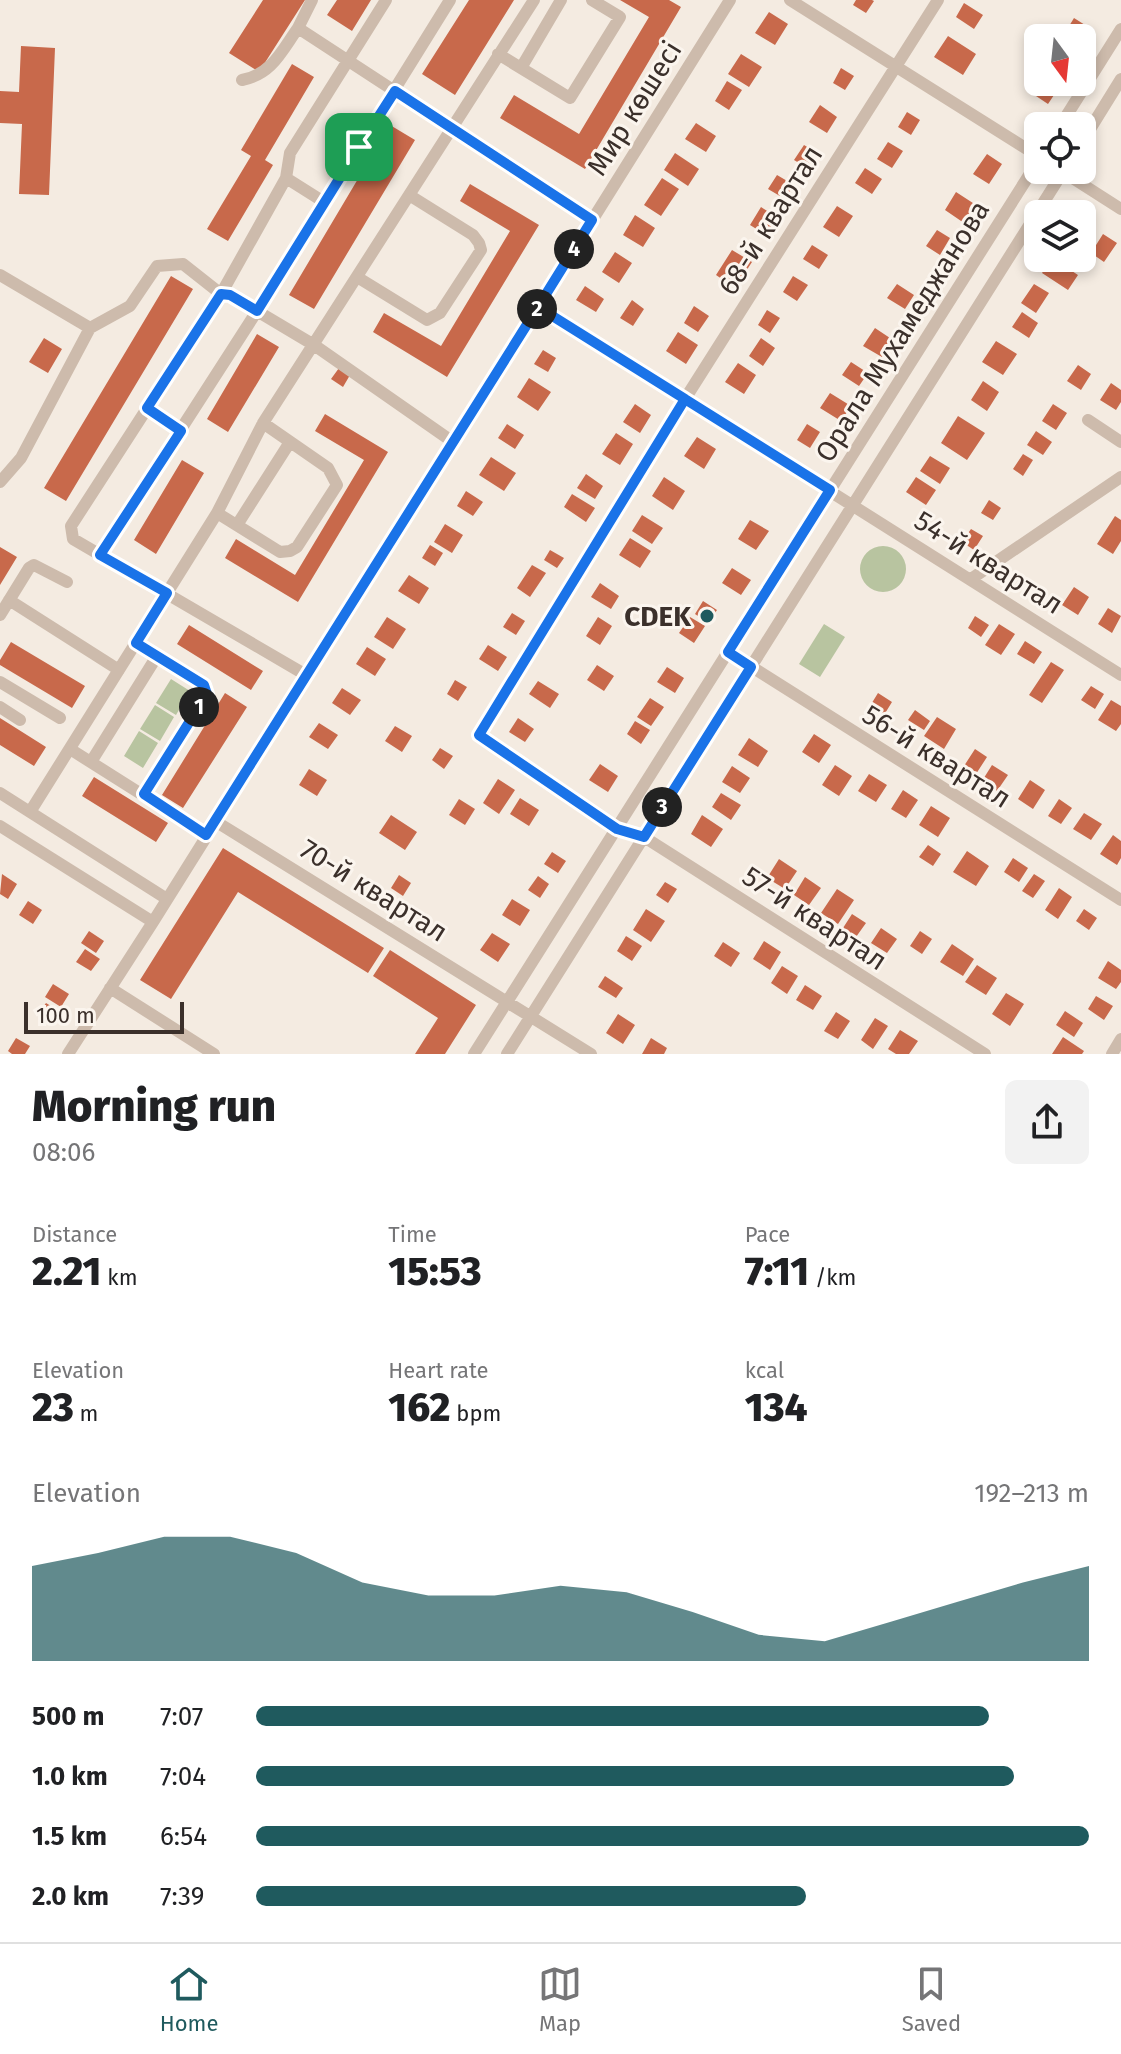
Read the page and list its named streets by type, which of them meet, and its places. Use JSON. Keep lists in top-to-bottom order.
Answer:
{
  "streets": {
    "street": [
      "Мир көшесі",
      "68-й квартал",
      "Орала Мухамеджанова",
      "54-й квартал",
      "56-й квартал",
      "70-й квартал",
      "57-й квартал"
    ]
  },
  "crossings": [
    ["Мир көшесі", "54-й квартал"],
    ["Мир көшесі", "70-й квартал"],
    ["68-й квартал", "Орала Мухамеджанова"],
    ["68-й квартал", "54-й квартал"],
    ["68-й квартал", "57-й квартал"],
    ["Орала Мухамеджанова", "54-й квартал"],
    ["Орала Мухамеджанова", "56-й квартал"],
    ["Орала Мухамеджанова", "70-й квартал"],
    ["Орала Мухамеджанова", "57-й квартал"]
  ],
  "places": ["CDEK"],
  "scale_bar": "100 m",
  "north": "bottom",
  "page": {
    "pins": [
      "4",
      "2",
      "1",
      "3"
    ],
    "scale": "100 m",
    "heading": ["Morning run", "08:06"],
    "stats": [
      ["Distance", "2.21 km"],
      ["Time", "15:53"],
      ["Pace", "7:11 /km"],
      ["Elevation", "23 m"],
      ["Heart rate", "162 bpm"],
      ["kcal", "134"]
    ],
    "chart": ["Elevation", "192–213 m"],
    "list": [
      {
        "name": "500 m",
        "note": "7:07"
      },
      {
        "name": "1.0 km",
        "note": "7:04"
      },
      {
        "name": "1.5 km",
        "note": "6:54"
      },
      {
        "name": "2.0 km",
        "note": "7:39"
      }
    ],
    "tabs": ["Home", "Map", "Saved"]
  }
}
